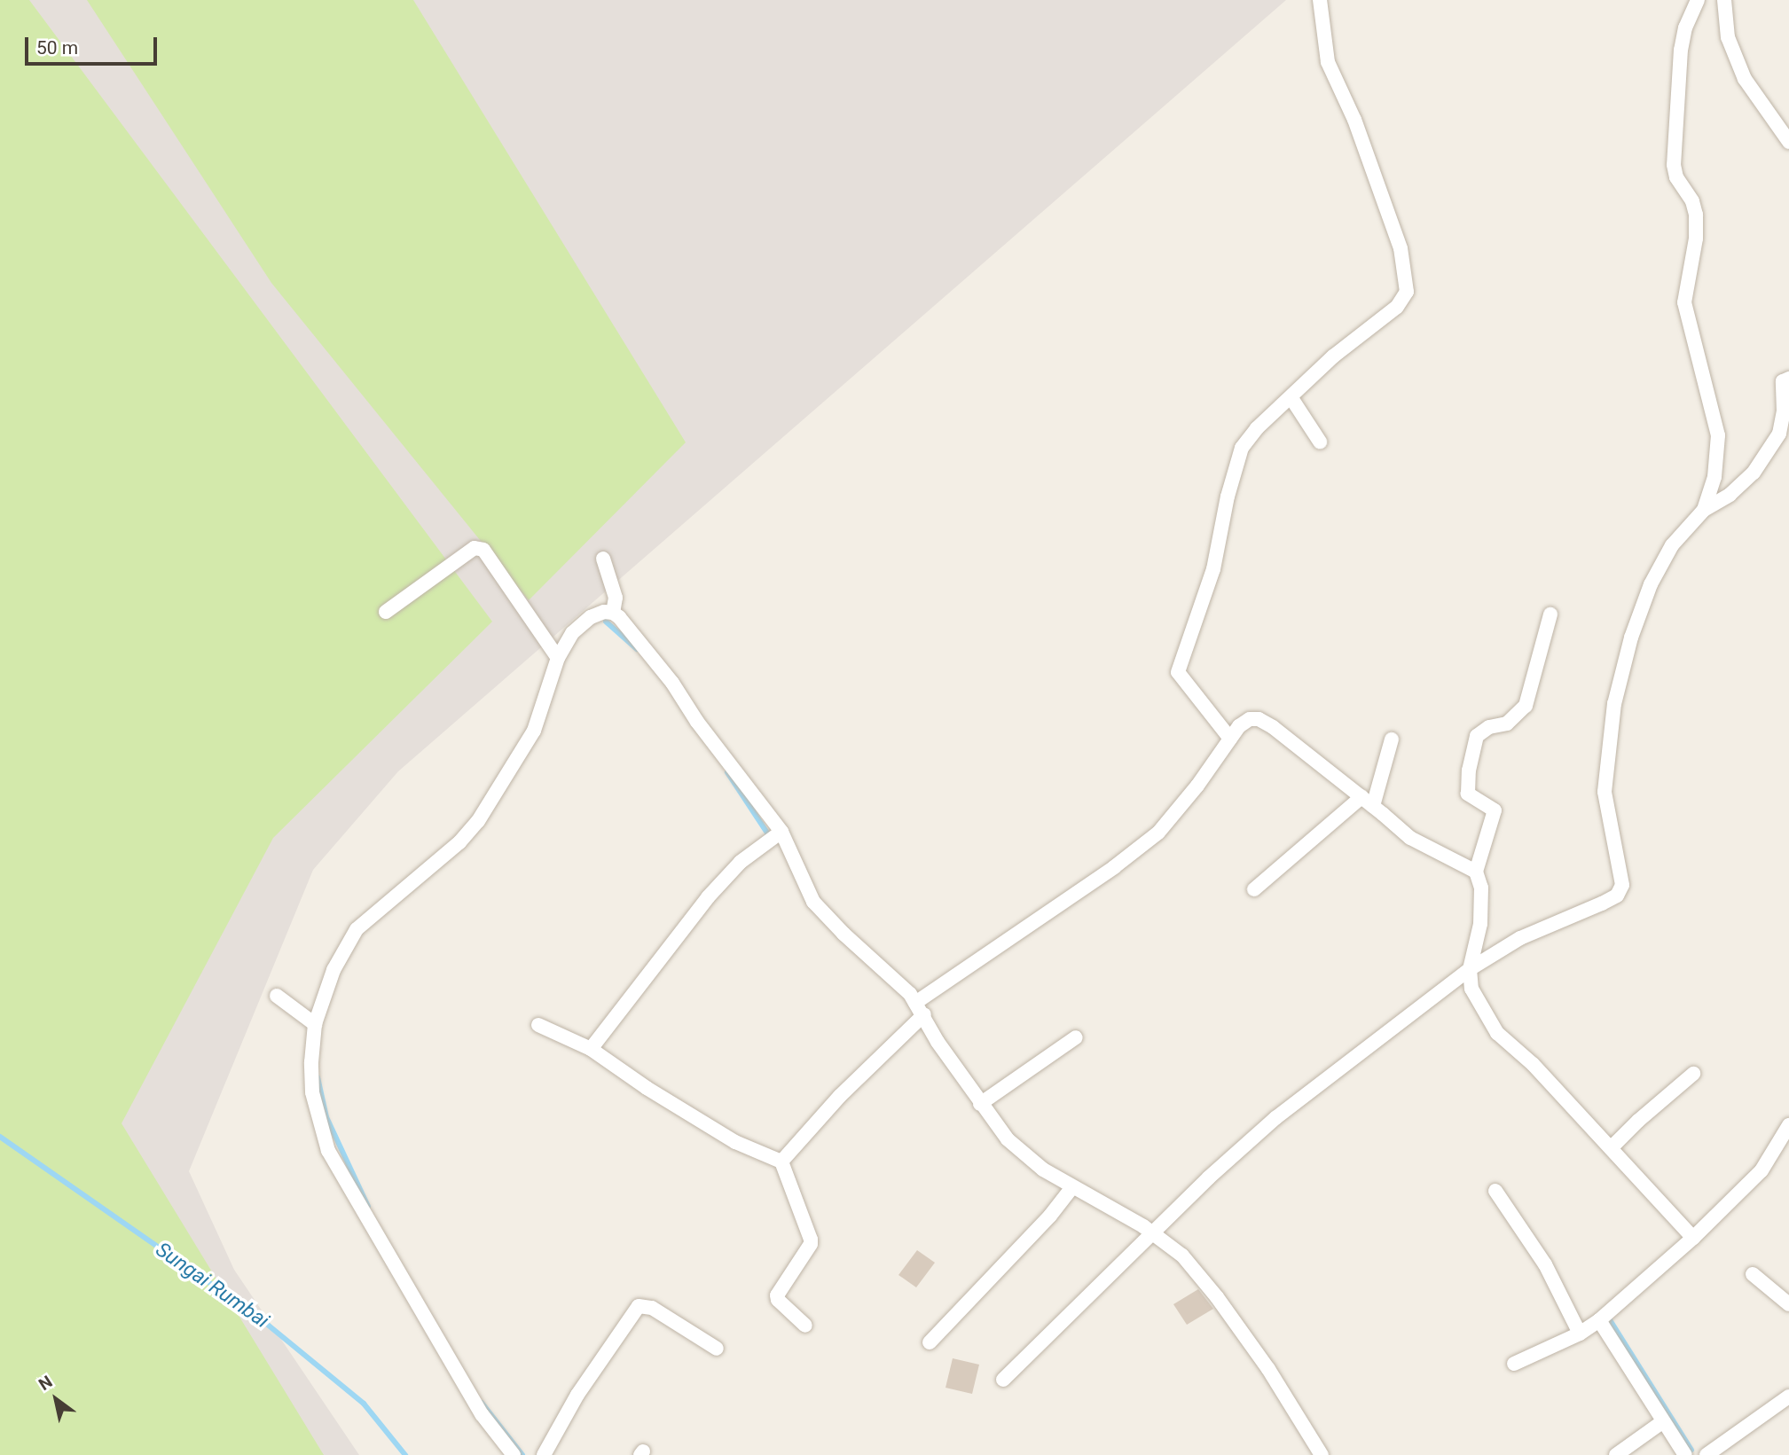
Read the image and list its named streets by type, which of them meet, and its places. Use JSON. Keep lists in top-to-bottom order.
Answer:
{
  "water": ["Sungai Rumbai"],
  "scale_bar": "50 m",
  "north": "top left"
}
